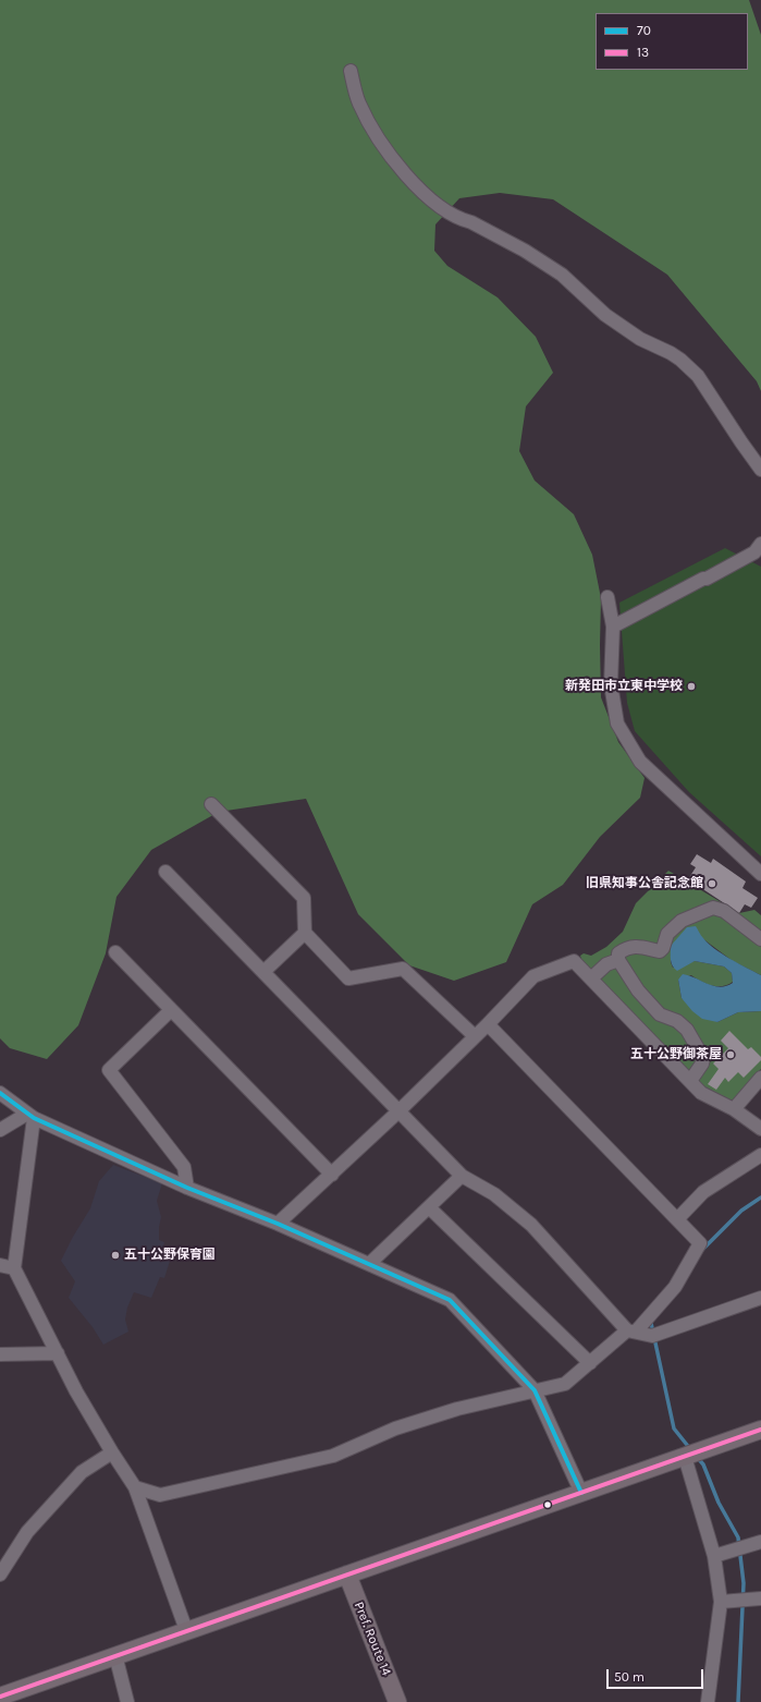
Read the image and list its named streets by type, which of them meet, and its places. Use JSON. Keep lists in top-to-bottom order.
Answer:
{
  "streets": {
    "main road": ["Pref. Route 14"]
  },
  "places": [
    "新発田市立東中学校",
    "旧県知事公舎記念館",
    "五十公野御茶屋",
    "五十公野保育園"
  ],
  "lines": ["transit line 70", "transit line 13"],
  "legend": ["70", "13"],
  "scale_bar": "50 m"
}
